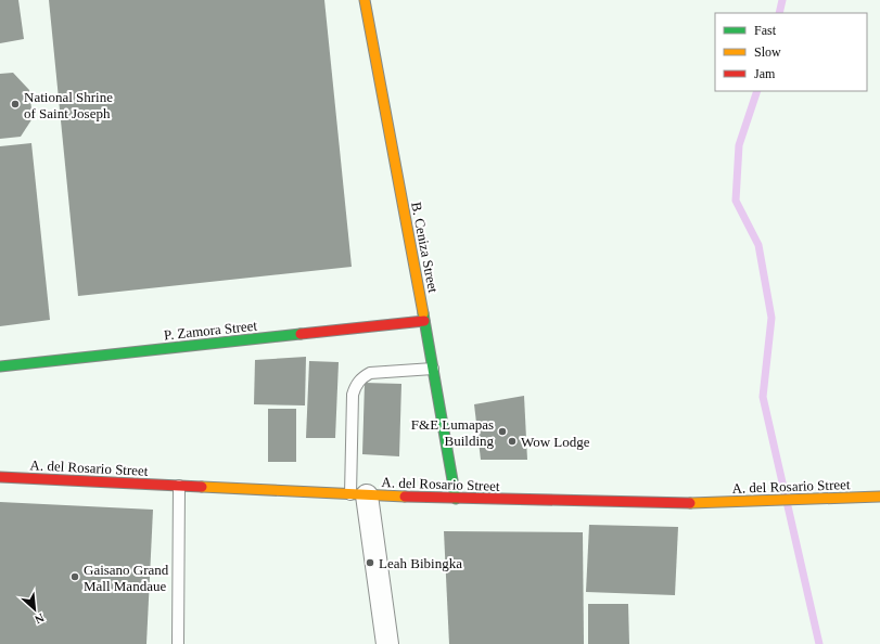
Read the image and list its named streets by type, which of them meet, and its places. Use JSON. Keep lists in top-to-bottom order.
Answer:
{
  "streets": {
    "street": ["B. Ceniza Street", "P. Zamora Street", "A. del Rosario Street"]
  },
  "crossings": [
    ["B. Ceniza Street", "P. Zamora Street"],
    ["B. Ceniza Street", "A. del Rosario Street"]
  ],
  "places": [
    "National Shrine of Saint Joseph",
    "F&E Lumapas Building",
    "Wow Lodge",
    "Leah Bibingka",
    "Gaisano Grand Mall Mandaue"
  ],
  "legend": ["Fast", "Slow", "Jam"],
  "north": "bottom right"
}
